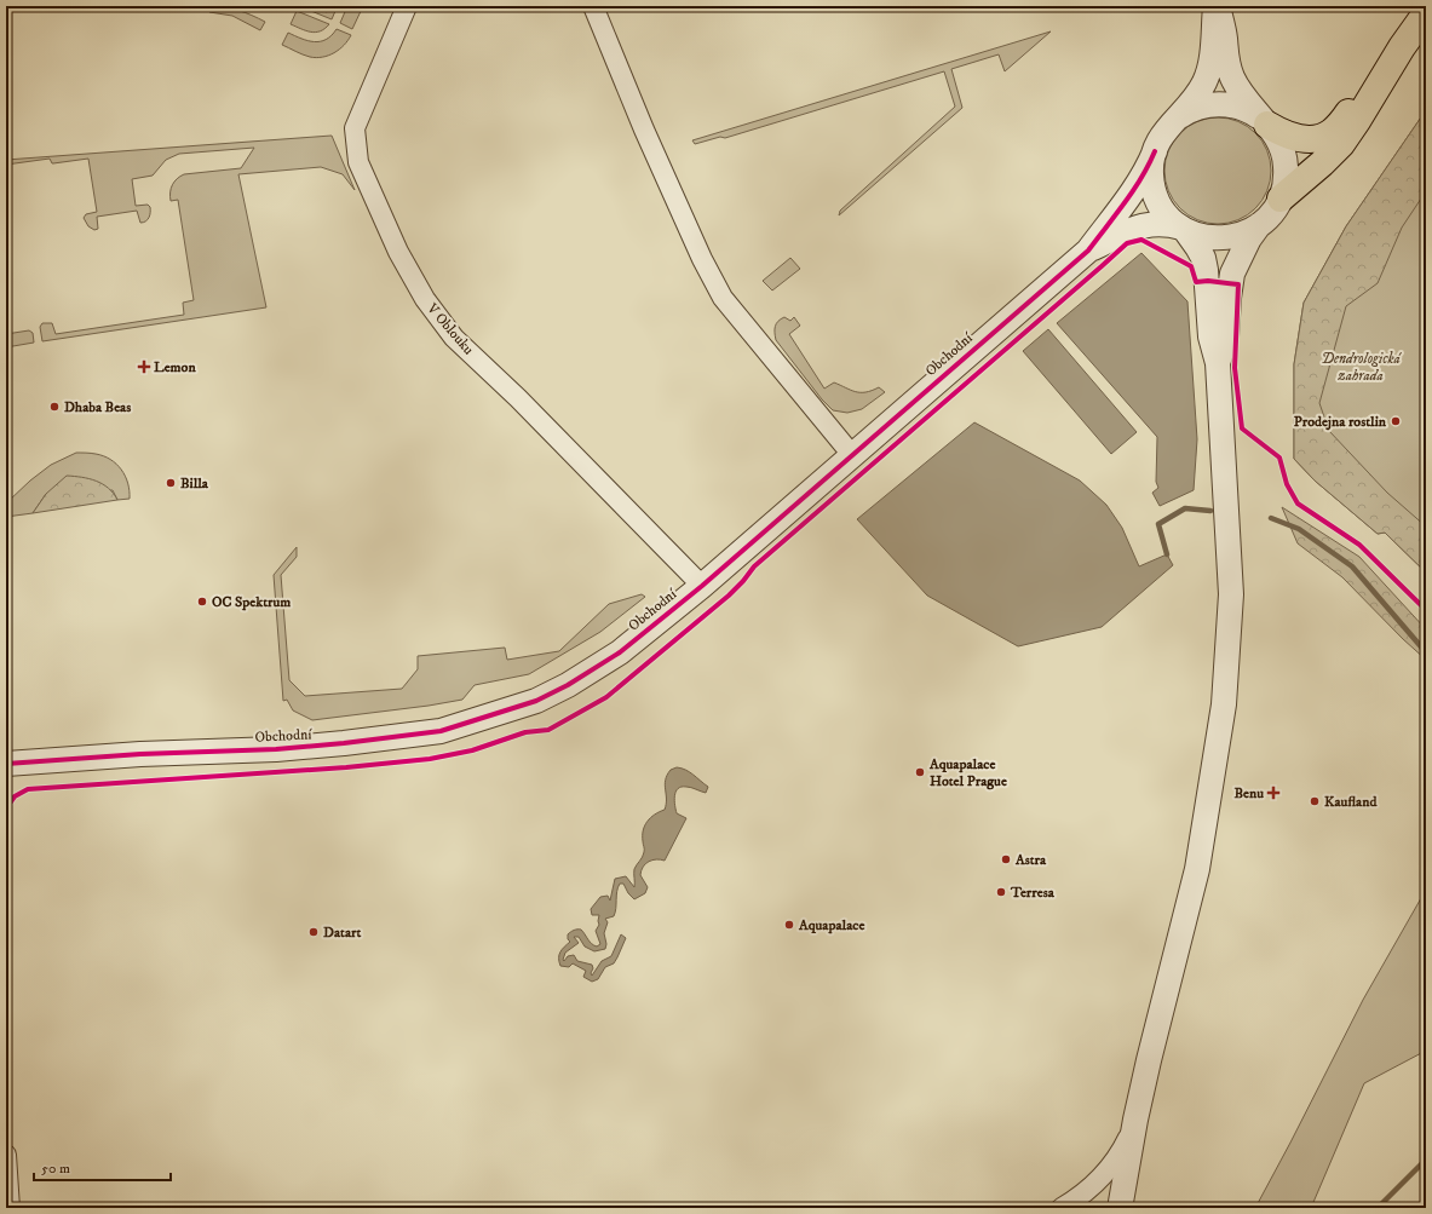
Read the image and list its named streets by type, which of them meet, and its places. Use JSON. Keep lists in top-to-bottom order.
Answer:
{
  "streets": {
    "street": ["V Oblouku", "Obchodní"]
  },
  "crossings": [
    ["V Oblouku", "Obchodní"]
  ],
  "parks": ["Dendrologická zahrada"],
  "places": {
    "health": ["Lemon", "Benu"],
    "other": [
      "Dhaba Beas",
      "Prodejna rostlin",
      "Billa",
      "OC Spektrum",
      "Aquapalace Hotel Prague",
      "Kaufland",
      "Astra",
      "Terresa",
      "Aquapalace",
      "Datart"
    ]
  },
  "scale_bar": "50 m"
}
